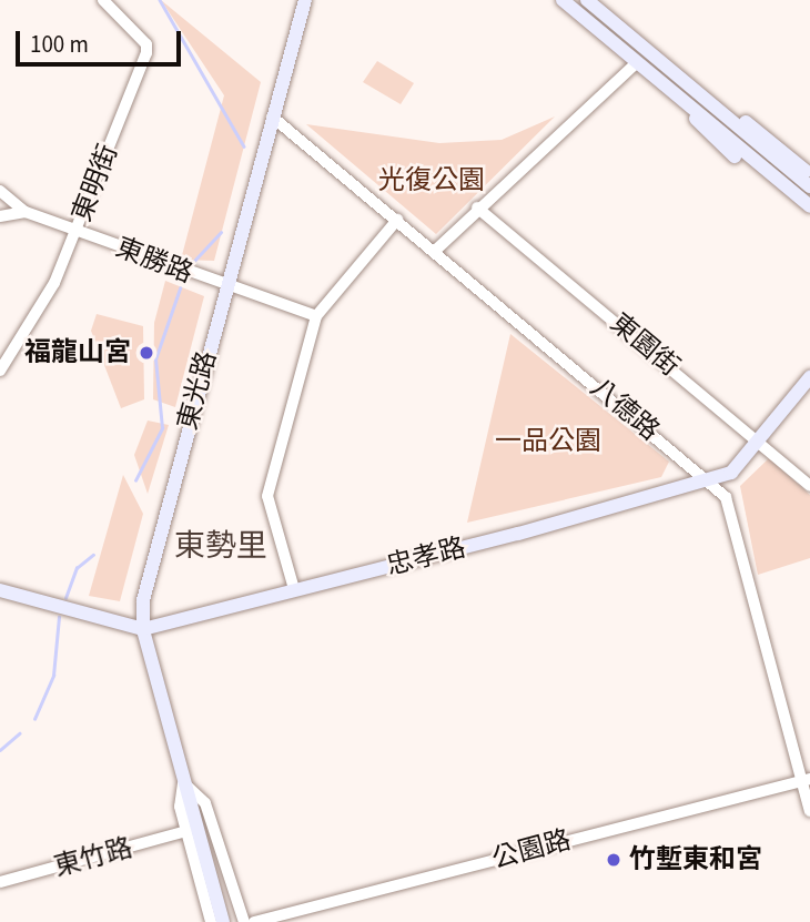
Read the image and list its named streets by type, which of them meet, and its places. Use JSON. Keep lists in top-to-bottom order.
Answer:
{
  "streets": {
    "street": [
      "東明街",
      "東勝路",
      "東園街",
      "東光路",
      "八德路",
      "忠孝路",
      "公園路",
      "東竹路"
    ]
  },
  "crossings": [
    ["東明街", "東勝路"],
    ["東勝路", "東光路"],
    ["東園街", "忠孝路"],
    ["東光路", "八德路"],
    ["東光路", "忠孝路"],
    ["東光路", "東竹路"],
    ["八德路", "忠孝路"],
    ["八德路", "公園路"]
  ],
  "districts": ["東勢里"],
  "parks": ["光復公園", "一品公園"],
  "places": ["福龍山宮", "竹塹東和宮"],
  "scale_bar": "100 m"
}
